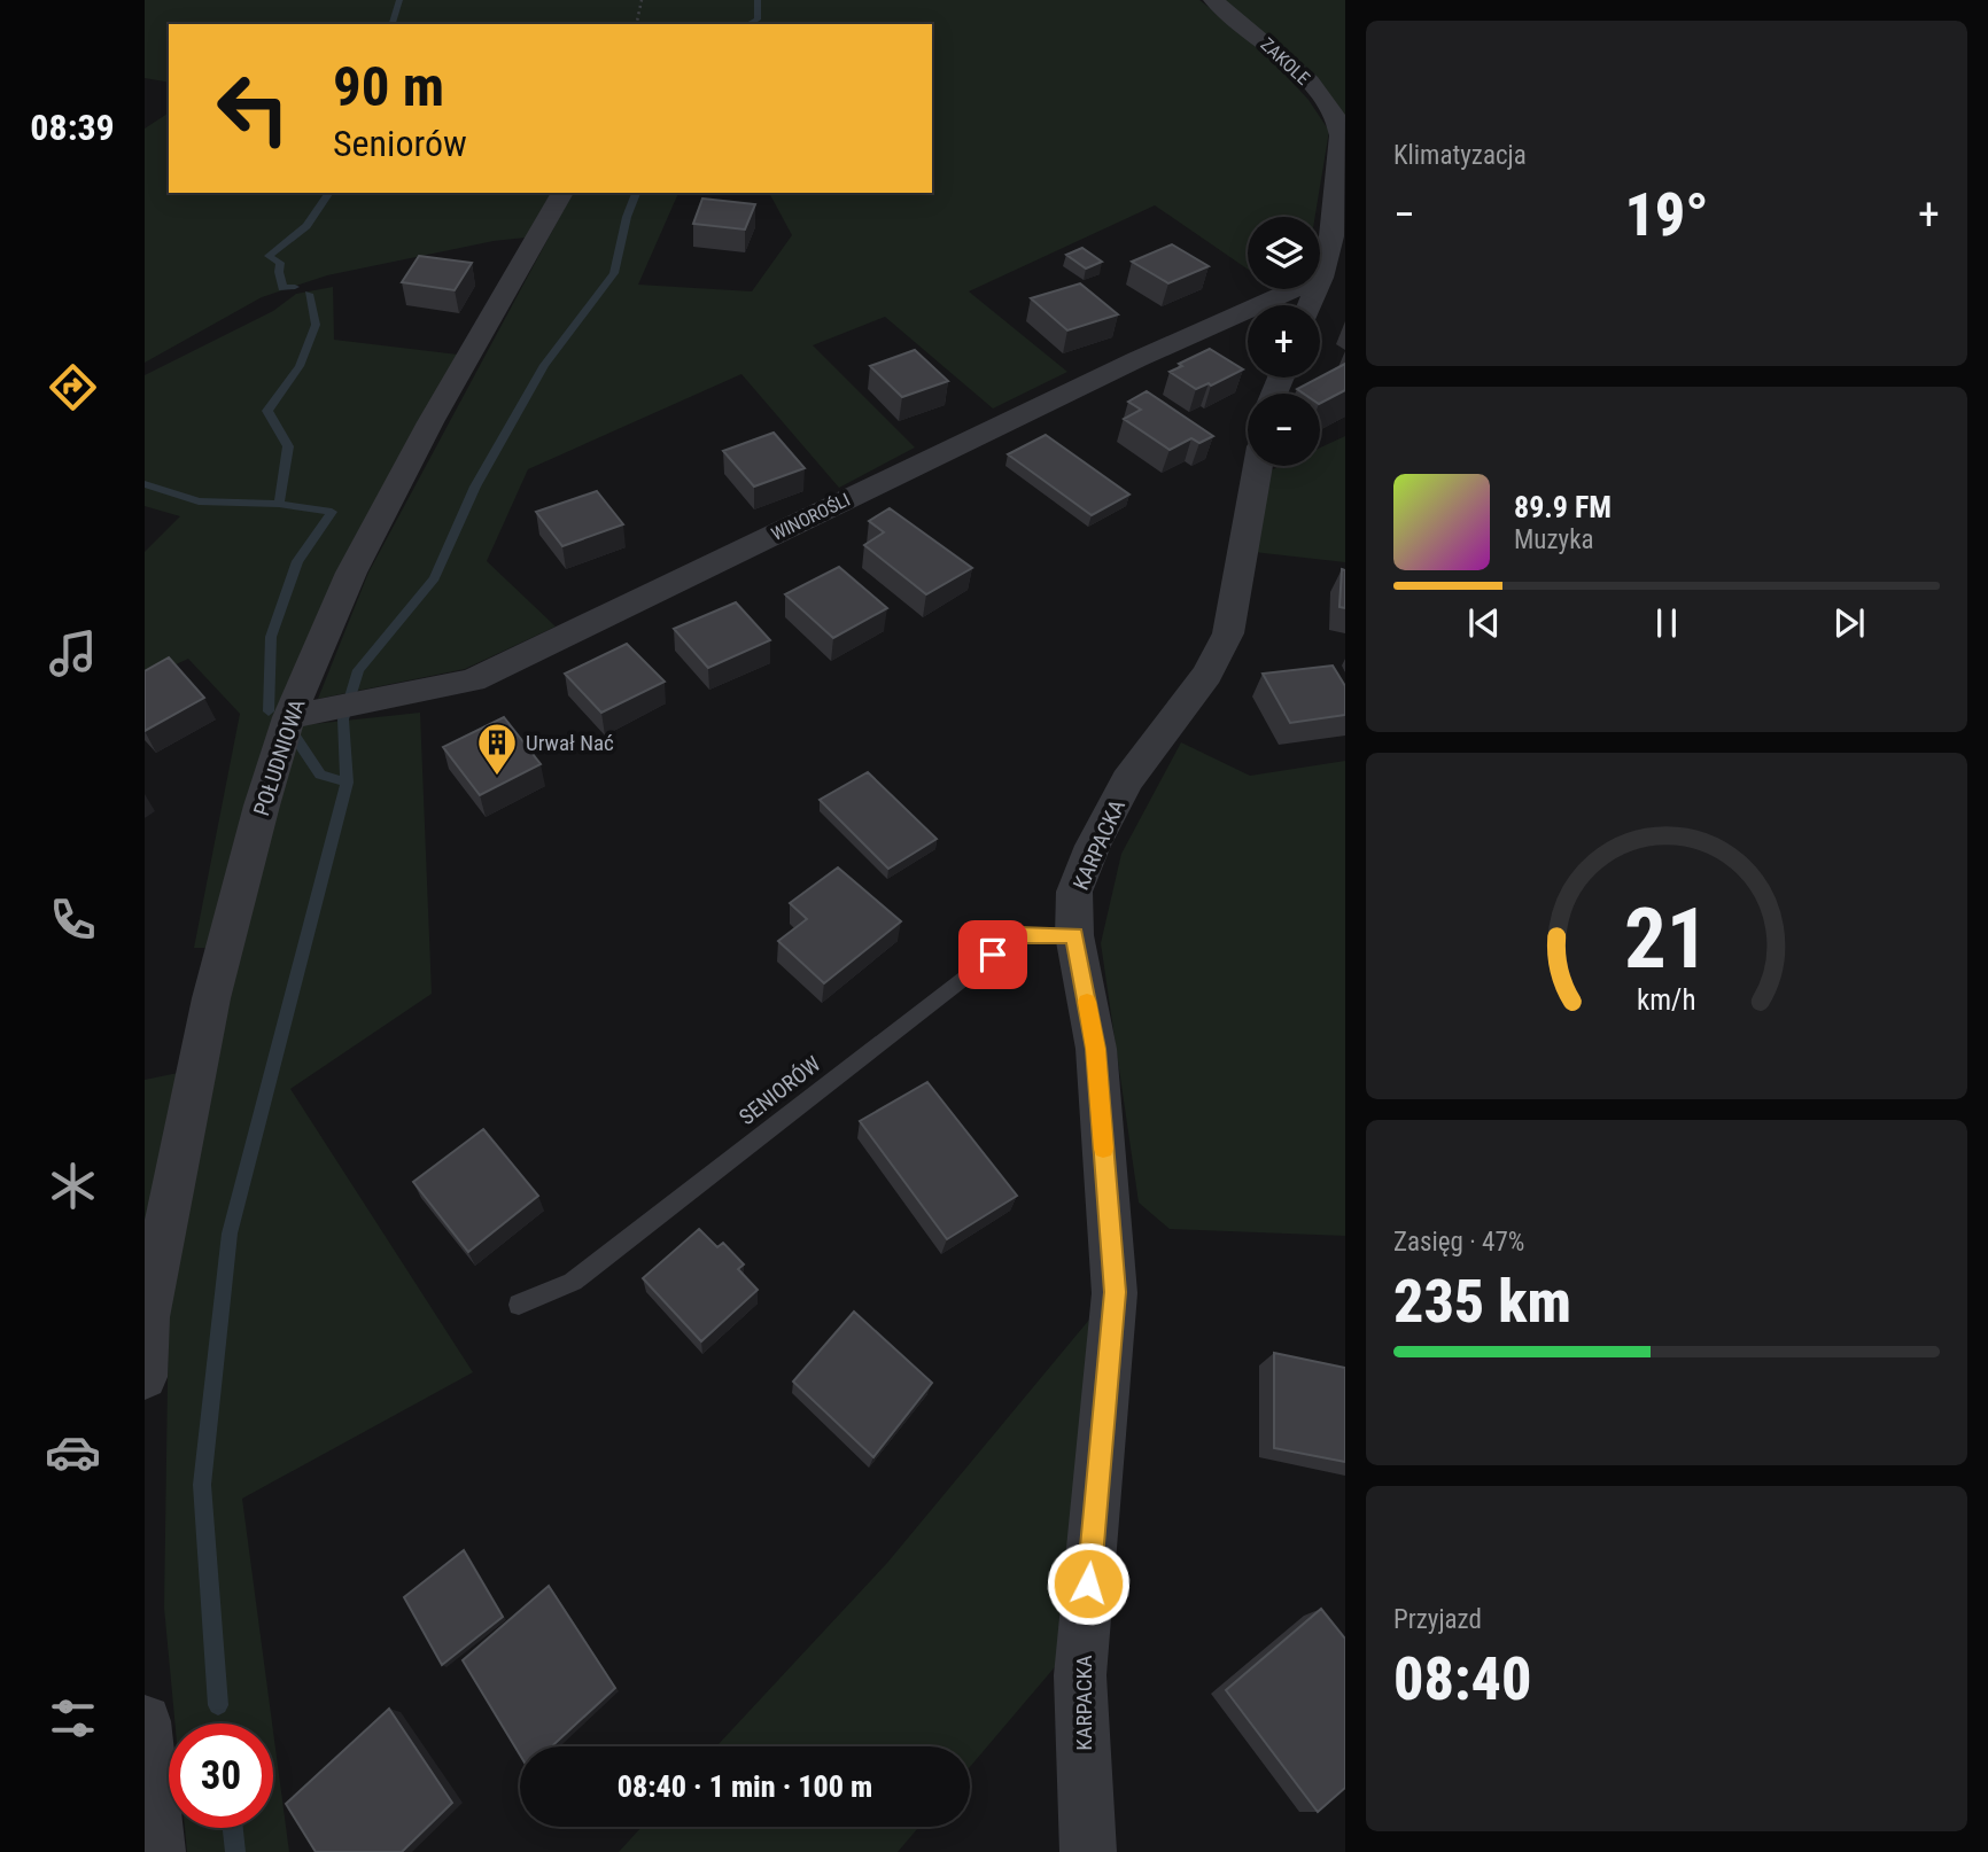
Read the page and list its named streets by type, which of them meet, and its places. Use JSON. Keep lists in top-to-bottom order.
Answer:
{
  "streets": {
    "street": [
      "ZAKOLE",
      "WINOROŚLI",
      "POŁUDNIOWA",
      "KARPACKA"
    ],
    "lane": ["SENIORÓW"]
  },
  "crossings": [
    ["WINOROŚLI", "POŁUDNIOWA"],
    ["KARPACKA", "SENIORÓW"]
  ],
  "places": {
    "building": ["Urwał Nać"]
  },
  "page": {
    "tabs": "08:39",
    "tile": [
      "Klimatyzacja",
      ["Zasięg · 47%", "235 km"],
      ["Przyjazd", "08:40"]
    ],
    "turn": ["90 m", "Seniorów"],
    "heat": ["−", "19°", "+"],
    "map_buttons": ["+", "−"],
    "song": ["89.9 FM", "Muzyka"],
    "limit": "30",
    "trip": "08:40 · 1 min · 100 m",
    "gauge": ["21", "km/h"]
  }
}
